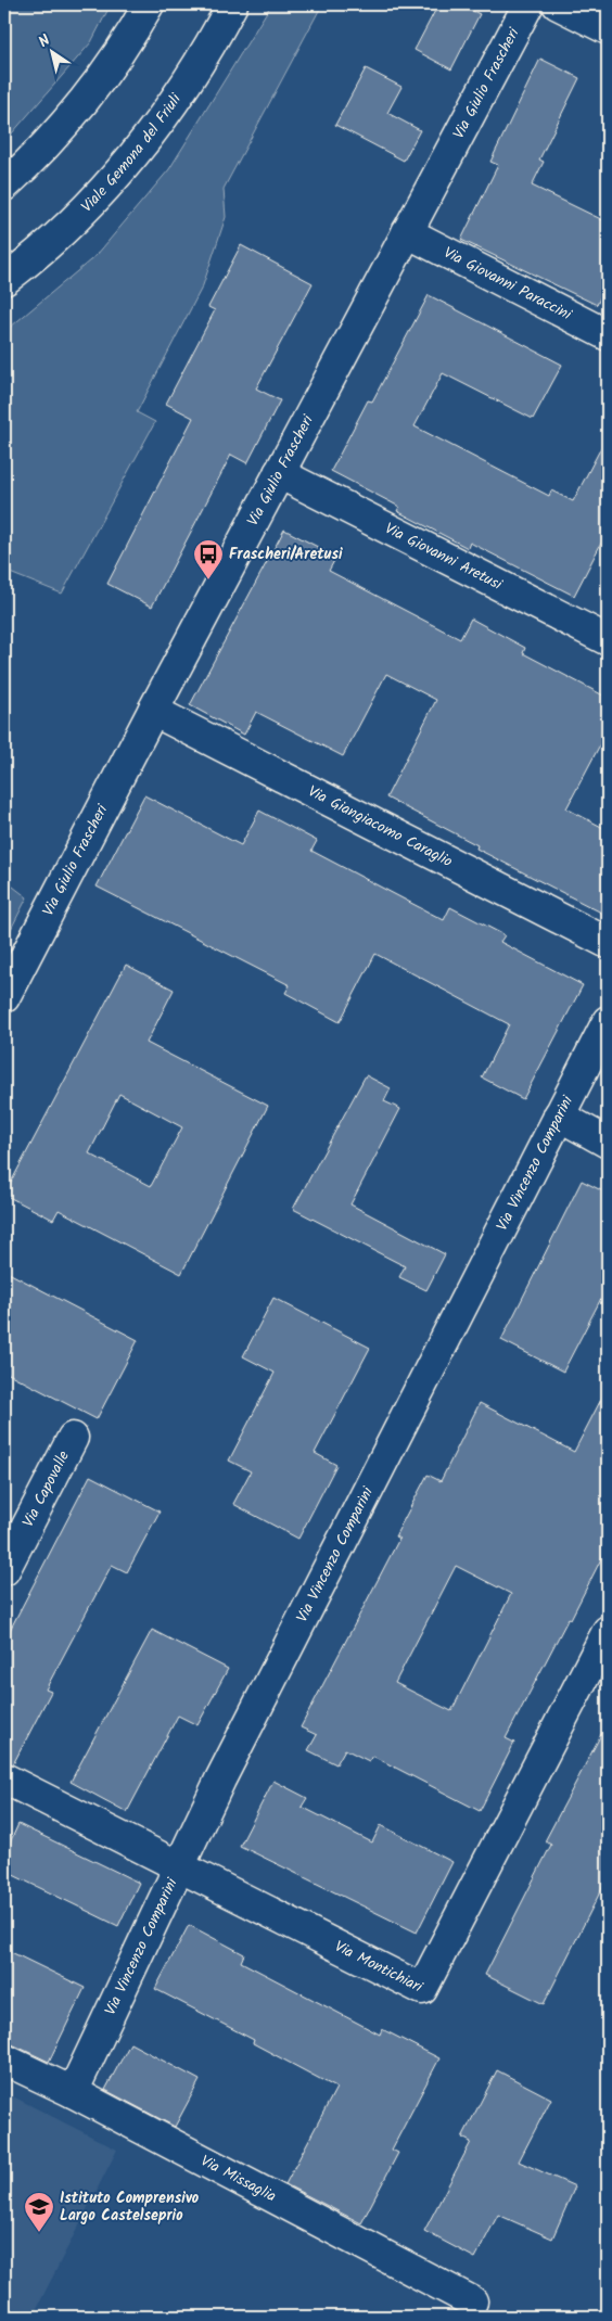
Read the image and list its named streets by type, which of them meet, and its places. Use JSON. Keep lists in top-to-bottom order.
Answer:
{
  "streets": {
    "street": [
      "Via Giulio Frascheri",
      "Viale Gemona del Friuli",
      "Via Giovanni Paraccini",
      "Via Giovanni Aretusi",
      "Via Giangiacomo Caraglio",
      "Via Vincenzo Comparini",
      "Via Capovalle",
      "Via Montichiari",
      "Via Missaglia"
    ]
  },
  "crossings": [
    ["Via Giulio Frascheri", "Via Giovanni Paraccini"],
    ["Via Giulio Frascheri", "Via Giovanni Aretusi"],
    ["Via Giulio Frascheri", "Via Giangiacomo Caraglio"],
    ["Via Vincenzo Comparini", "Via Montichiari"],
    ["Via Vincenzo Comparini", "Via Missaglia"]
  ],
  "places": {
    "bus stop": ["Frascheri/Aretusi"],
    "school or university": ["Istituto Comprensivo Largo Castelseprio"]
  },
  "north": "top left"
}
